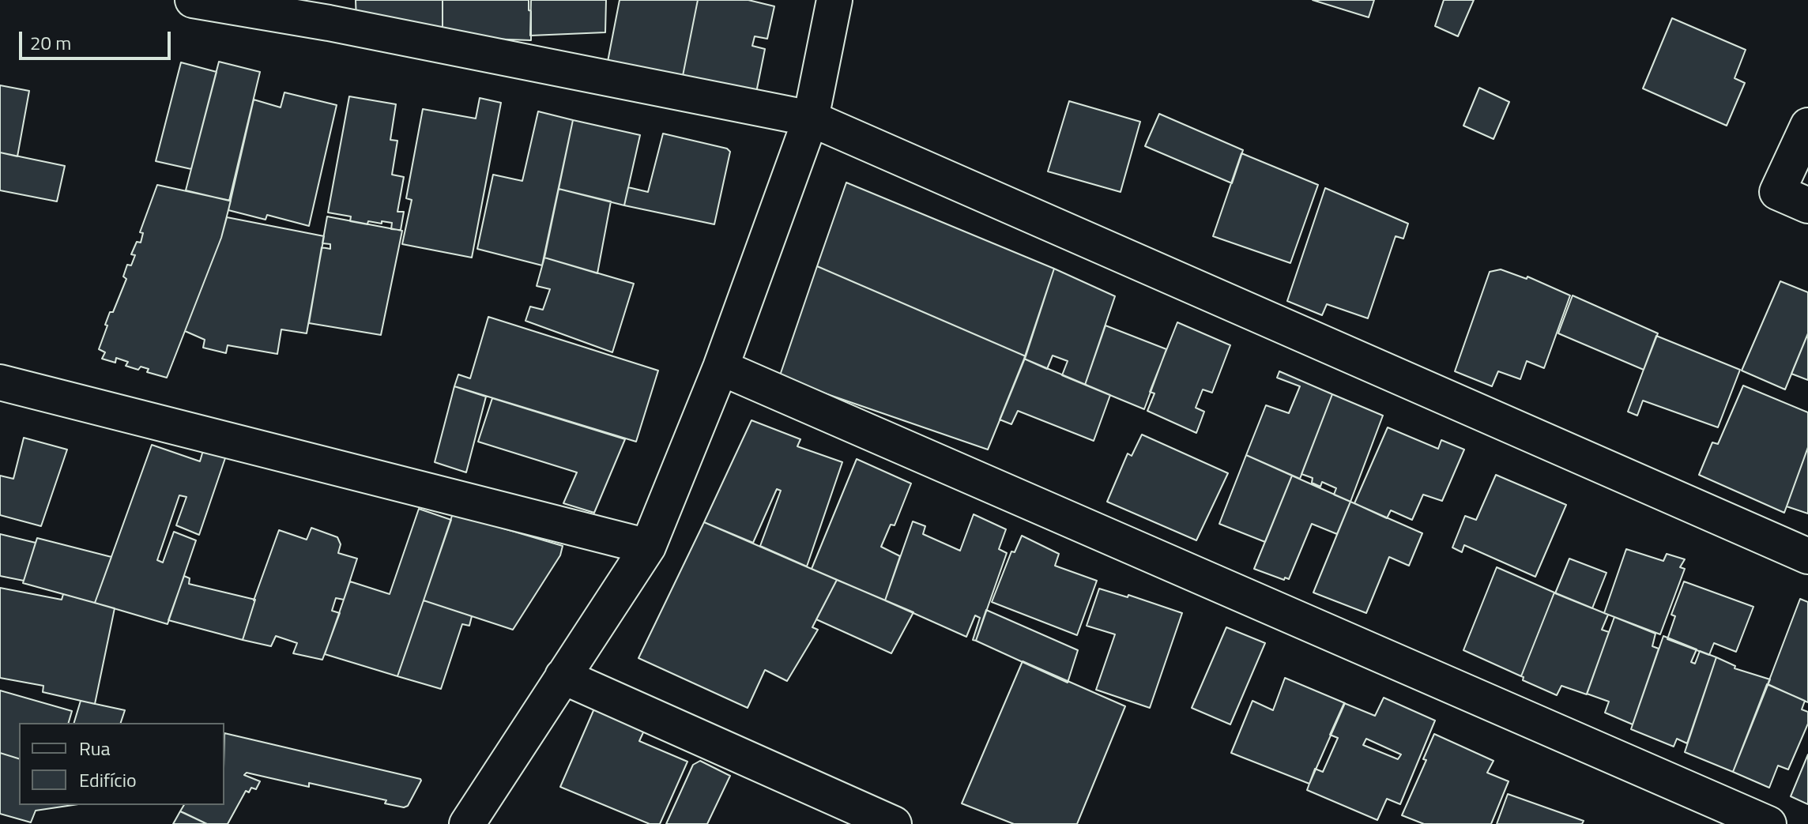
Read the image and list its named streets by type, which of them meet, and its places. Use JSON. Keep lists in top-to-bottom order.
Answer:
{
  "legend": ["Rua", "Edifício"],
  "scale_bar": "20 m"
}
